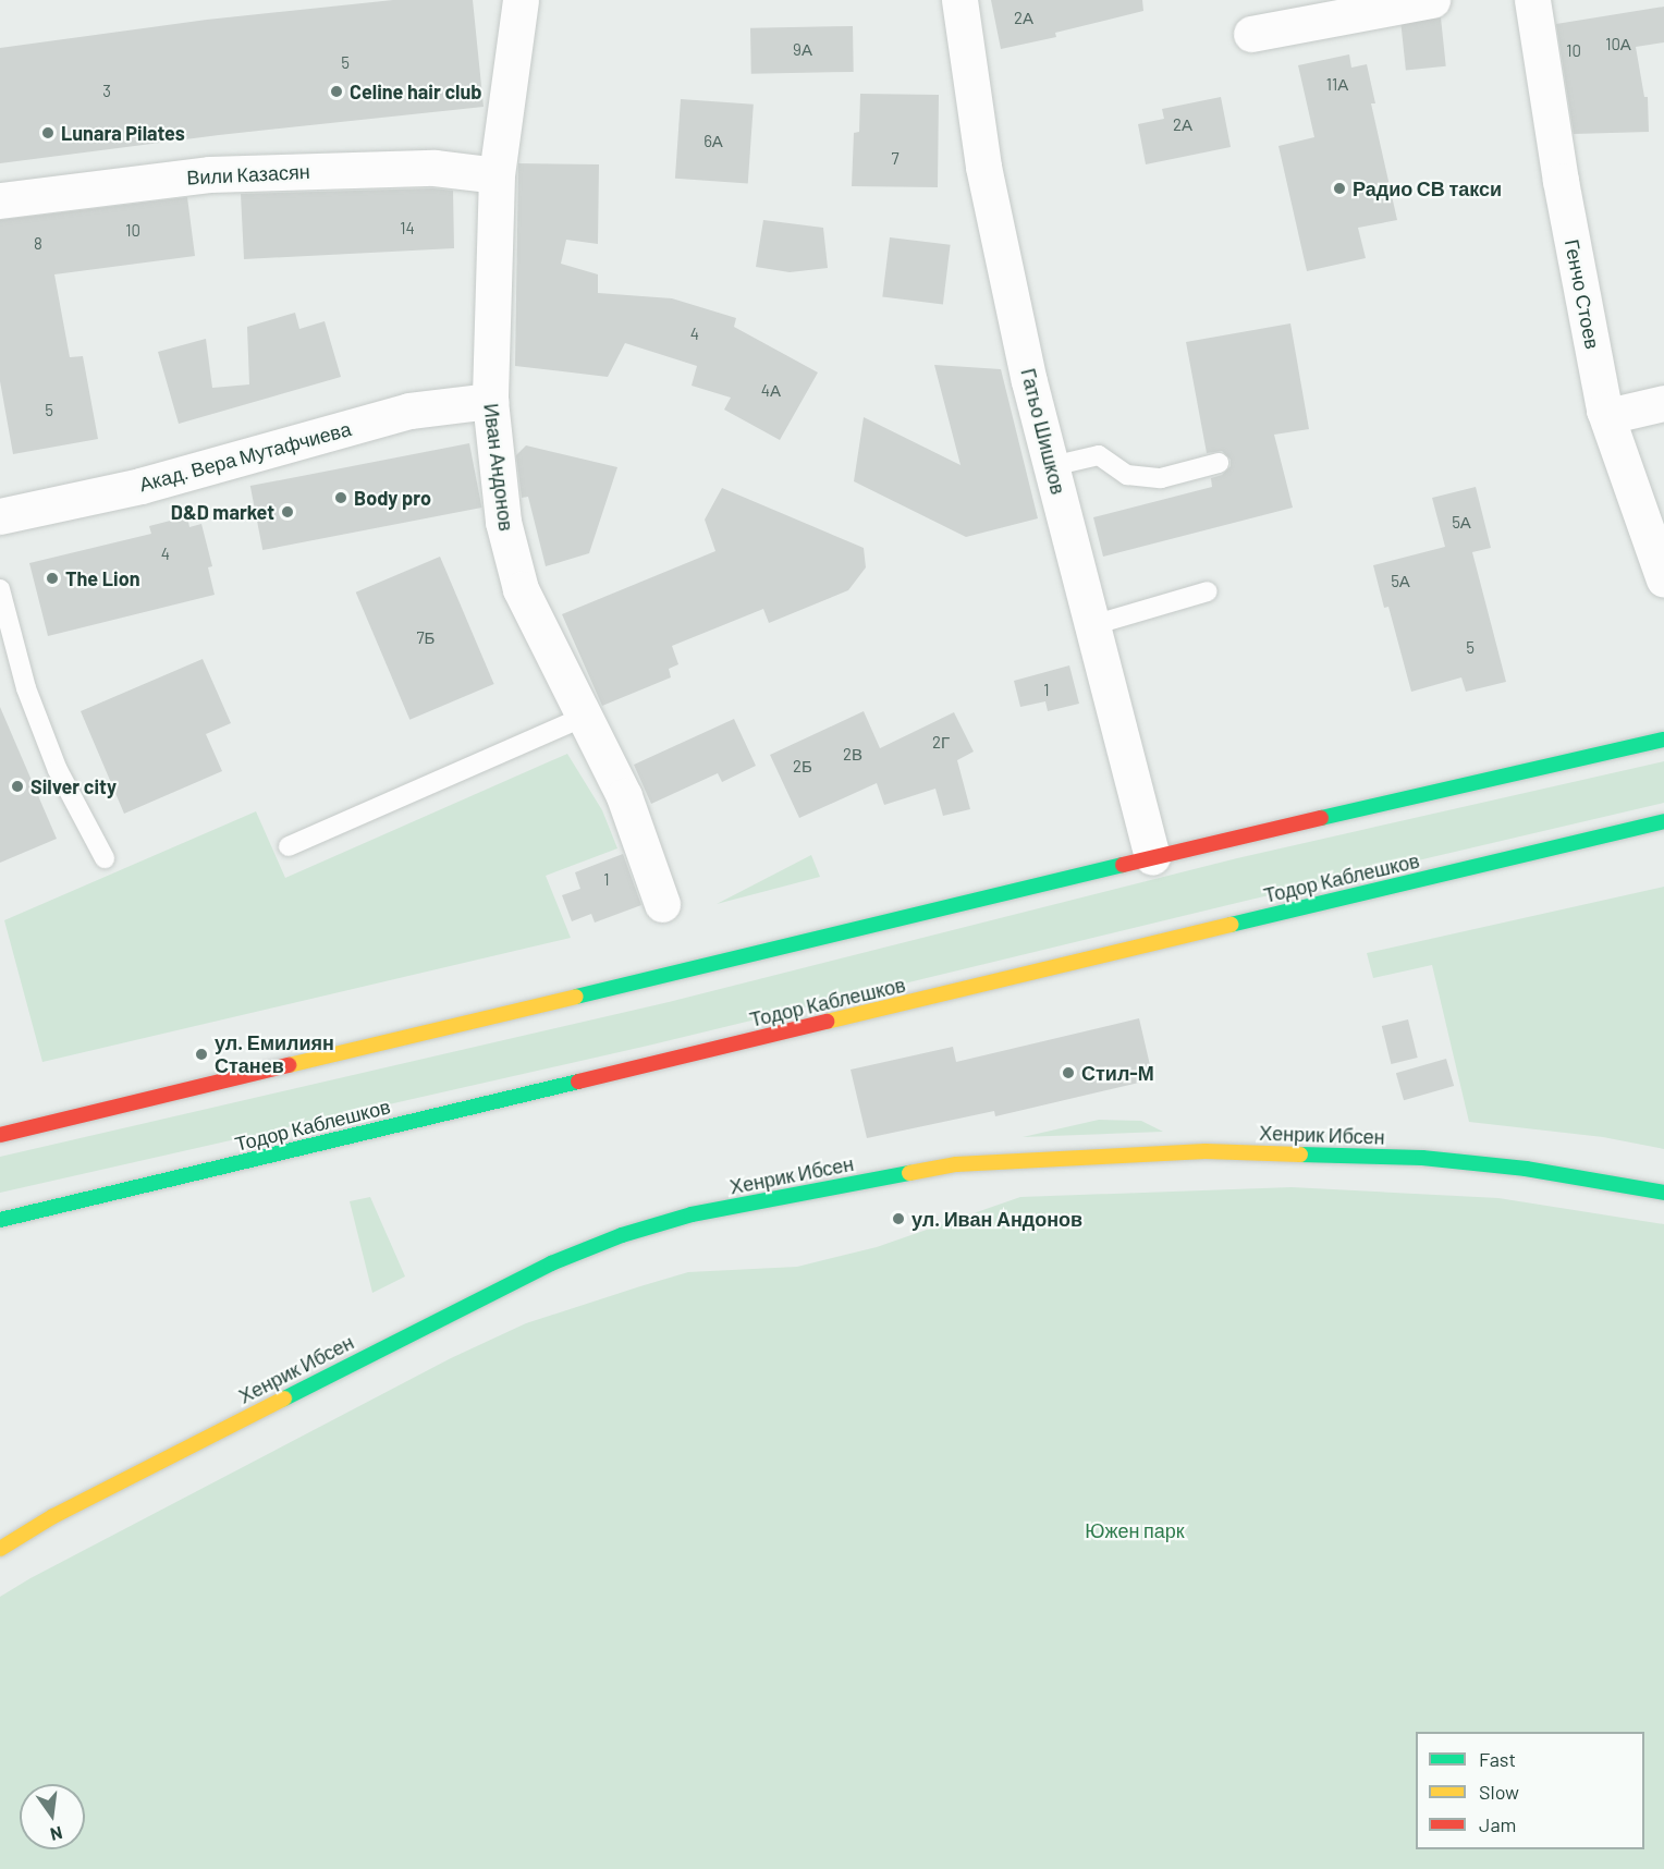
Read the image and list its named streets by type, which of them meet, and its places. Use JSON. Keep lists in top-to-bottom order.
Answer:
{
  "streets": {
    "main road": ["Тодор Каблешков", "Хенрик Ибсен"],
    "street": [
      "Вили Казасян",
      "Генчо Стоев",
      "Гатьо Шишков",
      "Акад. Вера Мутафчиева",
      "Иван Андонов"
    ]
  },
  "crossings": [
    ["Вили Казасян", "Иван Андонов"],
    ["Акад. Вера Мутафчиева", "Иван Андонов"]
  ],
  "parks": ["Южен парк"],
  "places": [
    "Celine hair club",
    "Lunara Pilates",
    "Радио СВ такси",
    "Body pro",
    "D&D market",
    "The Lion",
    "Silver city",
    "ул. Емилиян Станев",
    "Стил-М",
    "ул. Иван Андонов"
  ],
  "house_numbers": [
    "2А",
    "10А",
    "9А",
    "10",
    "5",
    "11А",
    "3",
    "2А",
    "6А",
    "7",
    "14",
    "10",
    "8",
    "4",
    "4А",
    "5",
    "5А",
    "4",
    "5А",
    "7Б",
    "5",
    "1",
    "2Г",
    "2В",
    "2Б",
    "1"
  ],
  "legend": ["Fast", "Slow", "Jam"],
  "north": "bottom"
}
